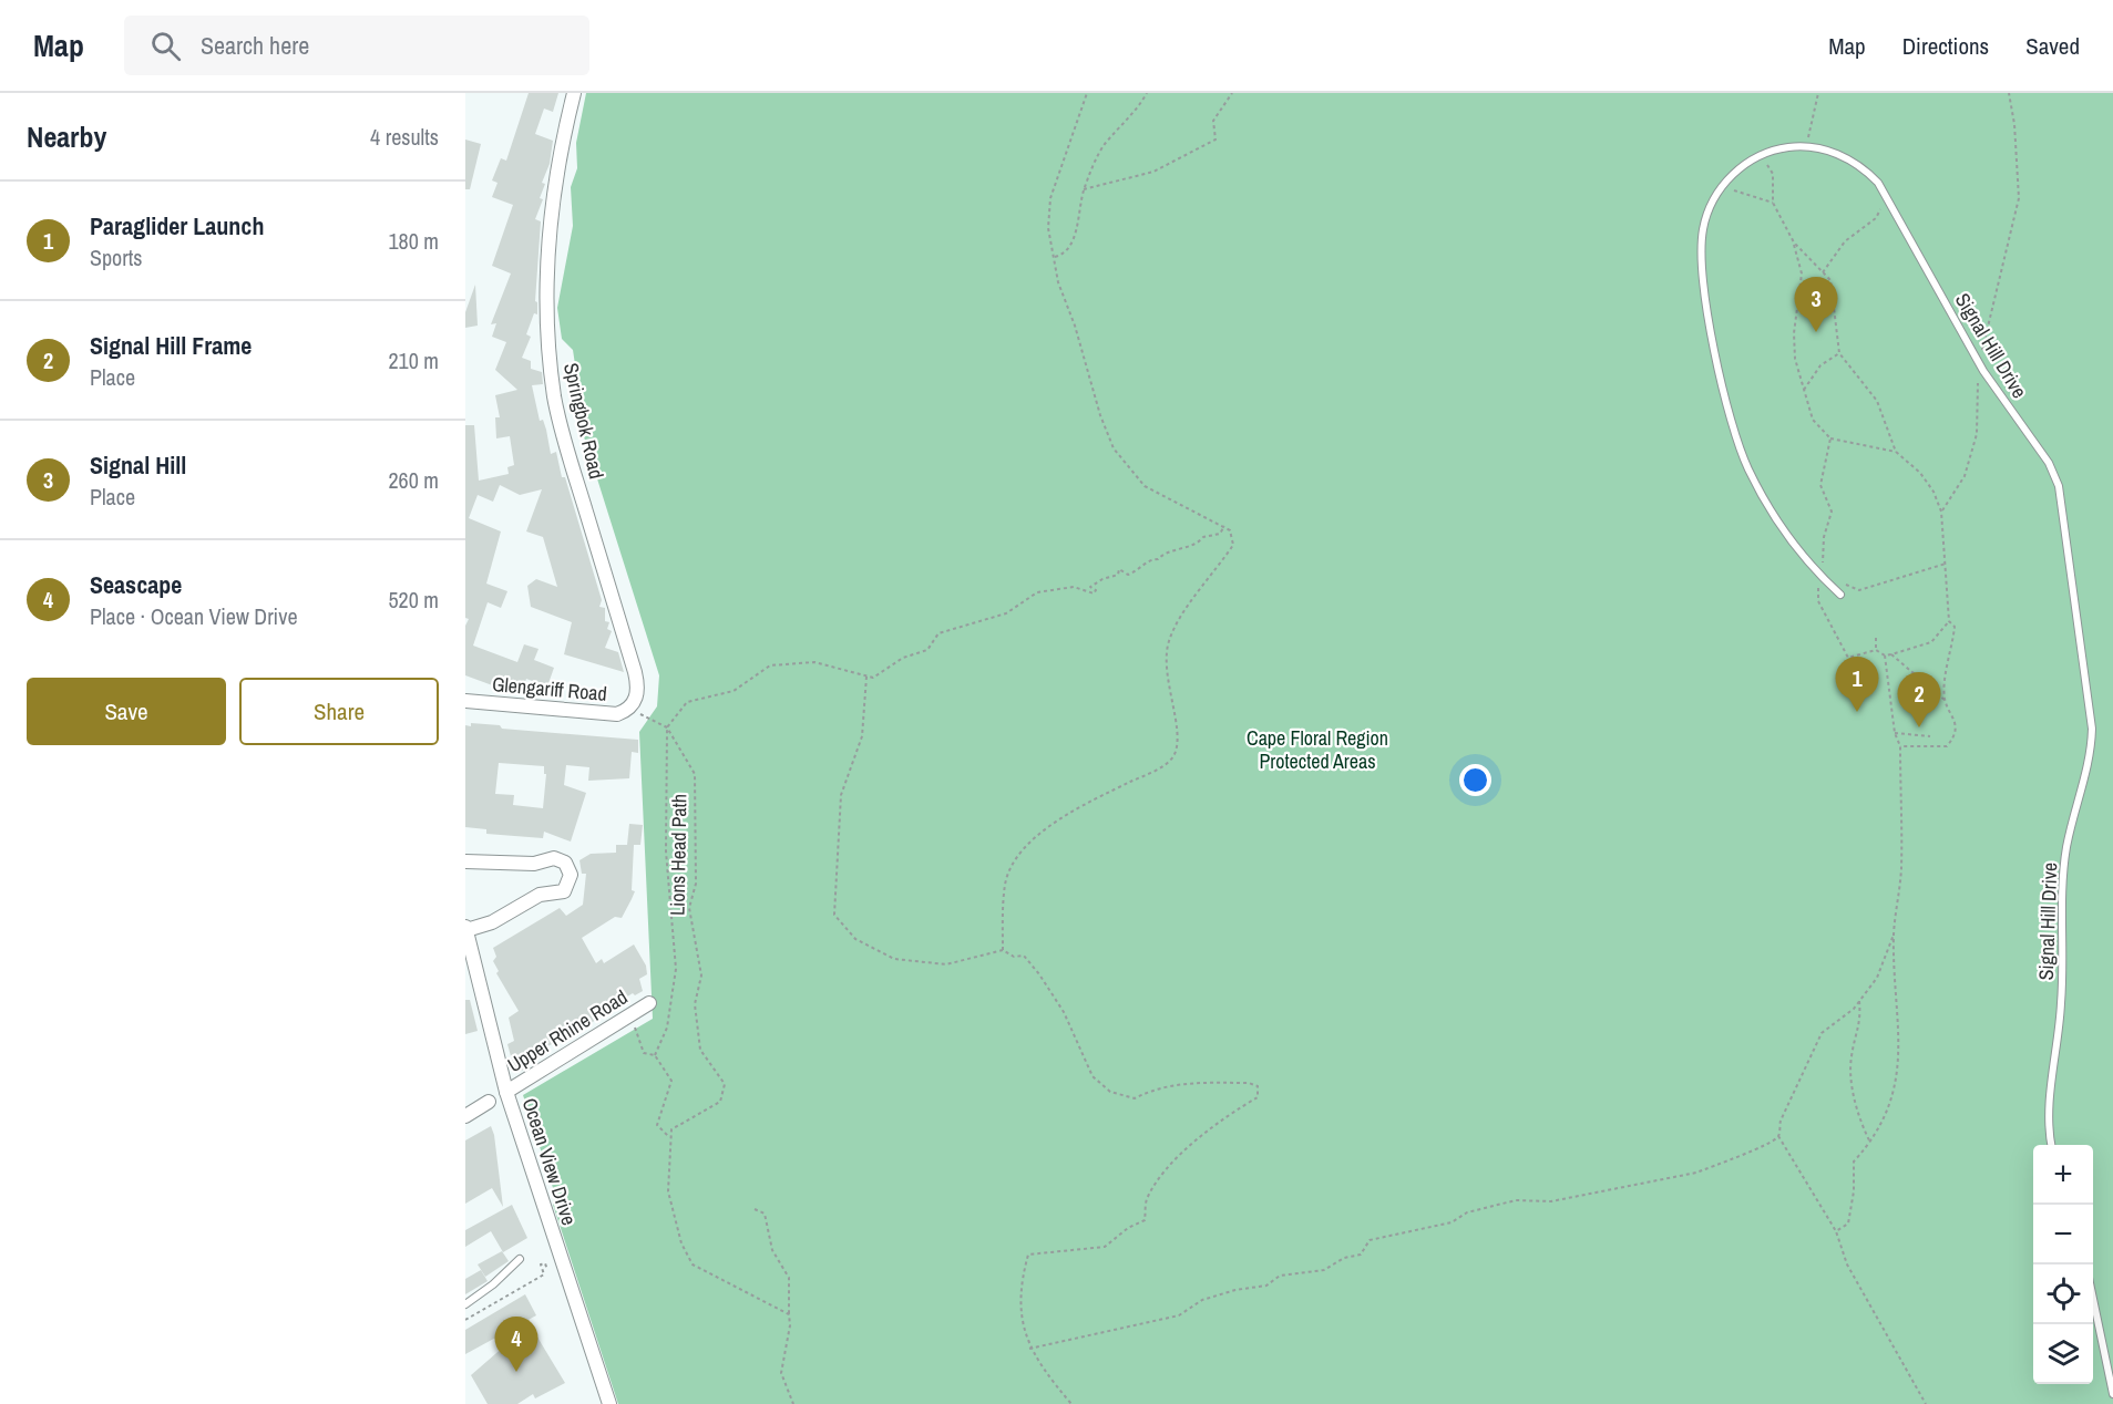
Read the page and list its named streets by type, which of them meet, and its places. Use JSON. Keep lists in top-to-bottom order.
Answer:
{
  "streets": {
    "street": [
      "Springbok Road",
      "Glengariff Road",
      "Upper Rhine Road",
      "Ocean View Drive"
    ],
    "lane": ["Signal Hill Drive"],
    "path": ["Lions Head Path"]
  },
  "crossings": [
    ["Springbok Road", "Glengariff Road"],
    ["Upper Rhine Road", "Ocean View Drive"]
  ],
  "parks": ["Cape Floral Region Protected Areas"],
  "page": {
    "header": "Map",
    "search": "Search here",
    "nav": ["Map", "Directions", "Saved"],
    "heading": ["Nearby", "4 results"],
    "list": [
      {
        "mark": "1",
        "name": "Paraglider Launch",
        "note": "Sports",
        "value": "180 m"
      },
      {
        "mark": "2",
        "name": "Signal Hill Frame",
        "note": "Place",
        "value": "210 m"
      },
      {
        "mark": "3",
        "name": "Signal Hill",
        "note": "Place",
        "value": "260 m"
      },
      {
        "mark": "4",
        "name": "Seascape",
        "note": "Place · Ocean View Drive",
        "value": "520 m"
      }
    ],
    "pins": [
      "3",
      "1",
      "2",
      "4"
    ],
    "buttons": ["Save", "Share"],
    "map_buttons": ["+", "−"]
  }
}
